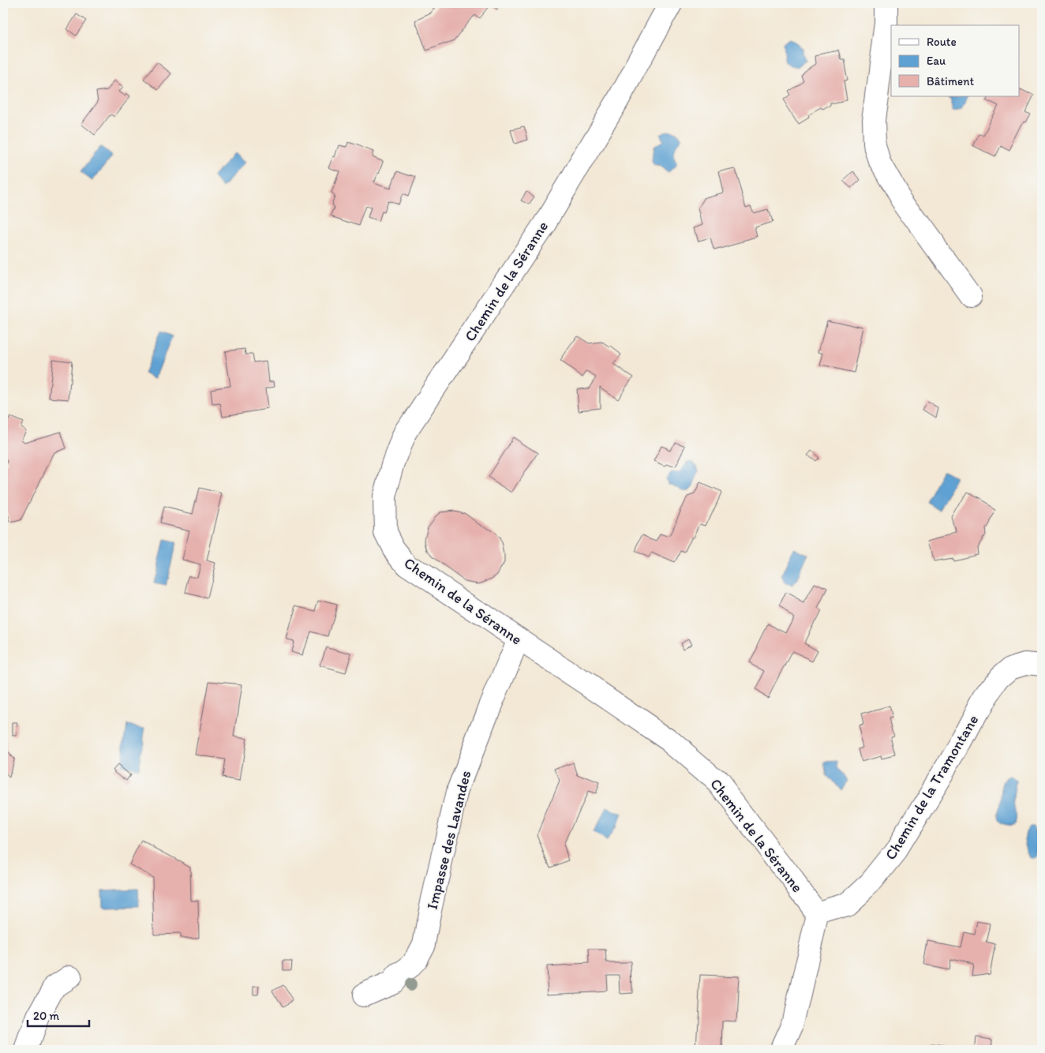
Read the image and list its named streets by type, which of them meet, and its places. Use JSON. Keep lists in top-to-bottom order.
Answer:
{
  "streets": {
    "street": ["Chemin de la Séranne", "Chemin de la Tramontane", "Impasse des Lavandes"]
  },
  "crossings": [
    ["Chemin de la Séranne", "Chemin de la Tramontane"],
    ["Chemin de la Séranne", "Impasse des Lavandes"]
  ],
  "legend": ["Route", "Eau", "Bâtiment"],
  "scale_bar": "20 m"
}
